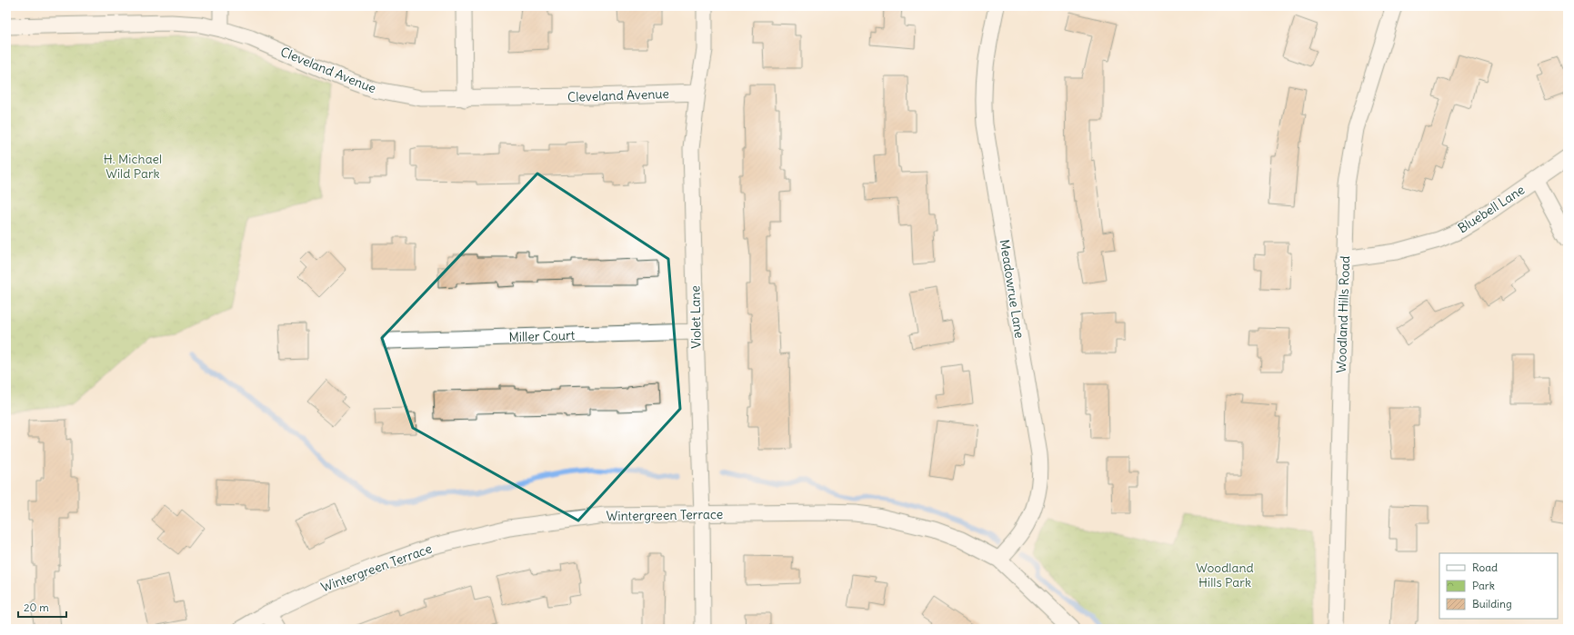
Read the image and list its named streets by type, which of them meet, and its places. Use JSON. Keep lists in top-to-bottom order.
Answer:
{
  "streets": {
    "street": [
      "Cleveland Avenue",
      "Bluebell Lane",
      "Meadowrue Lane",
      "Woodland Hills Road",
      "Violet Lane",
      "Miller Court",
      "Wintergreen Terrace"
    ]
  },
  "crossings": [
    ["Cleveland Avenue", "Violet Lane"],
    ["Bluebell Lane", "Woodland Hills Road"],
    ["Meadowrue Lane", "Wintergreen Terrace"],
    ["Violet Lane", "Miller Court"],
    ["Violet Lane", "Wintergreen Terrace"]
  ],
  "parks": ["H. Michael Wild Park", "Woodland Hills Park"],
  "legend": ["Road", "Park", "Building"],
  "scale_bar": "20 m"
}
